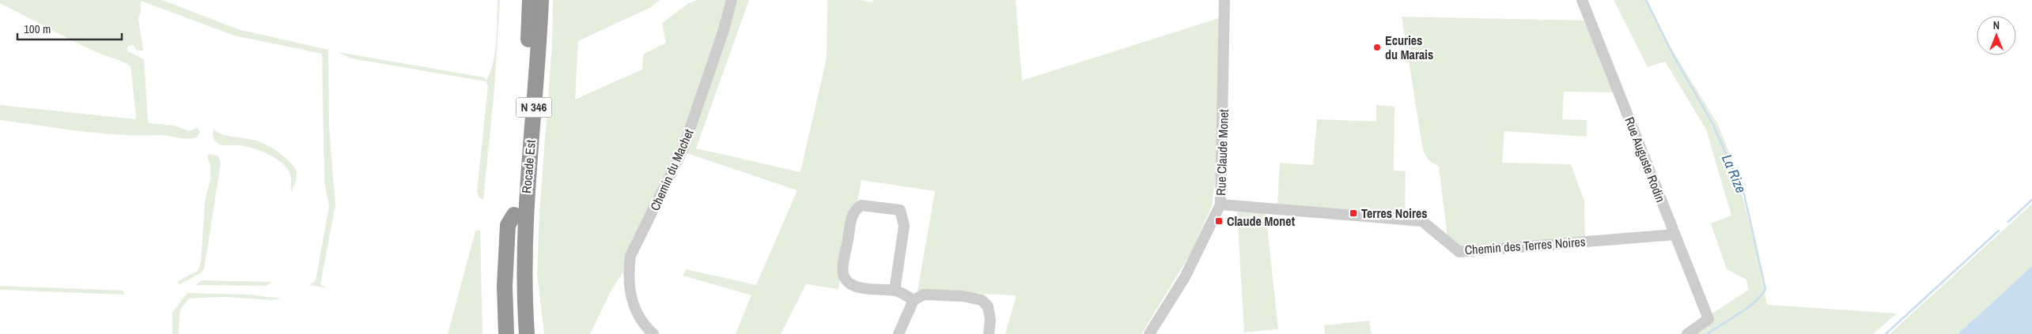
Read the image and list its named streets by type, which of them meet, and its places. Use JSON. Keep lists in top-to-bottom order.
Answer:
{
  "streets": {
    "highway": ["N 346", "Rocade Est"],
    "street": [
      "Rue Claude Monet",
      "Rue Auguste Rodin",
      "Chemin du Machet",
      "Chemin des Terres Noires"
    ]
  },
  "crossings": [
    ["Rue Claude Monet", "Chemin des Terres Noires"],
    ["Rue Auguste Rodin", "Chemin des Terres Noires"]
  ],
  "water": ["La Rize"],
  "places": {
    "other": ["Ecuries du Marais"],
    "transit": ["Terres Noires", "Claude Monet"]
  },
  "scale_bar": "100 m",
  "north": "top"
}
